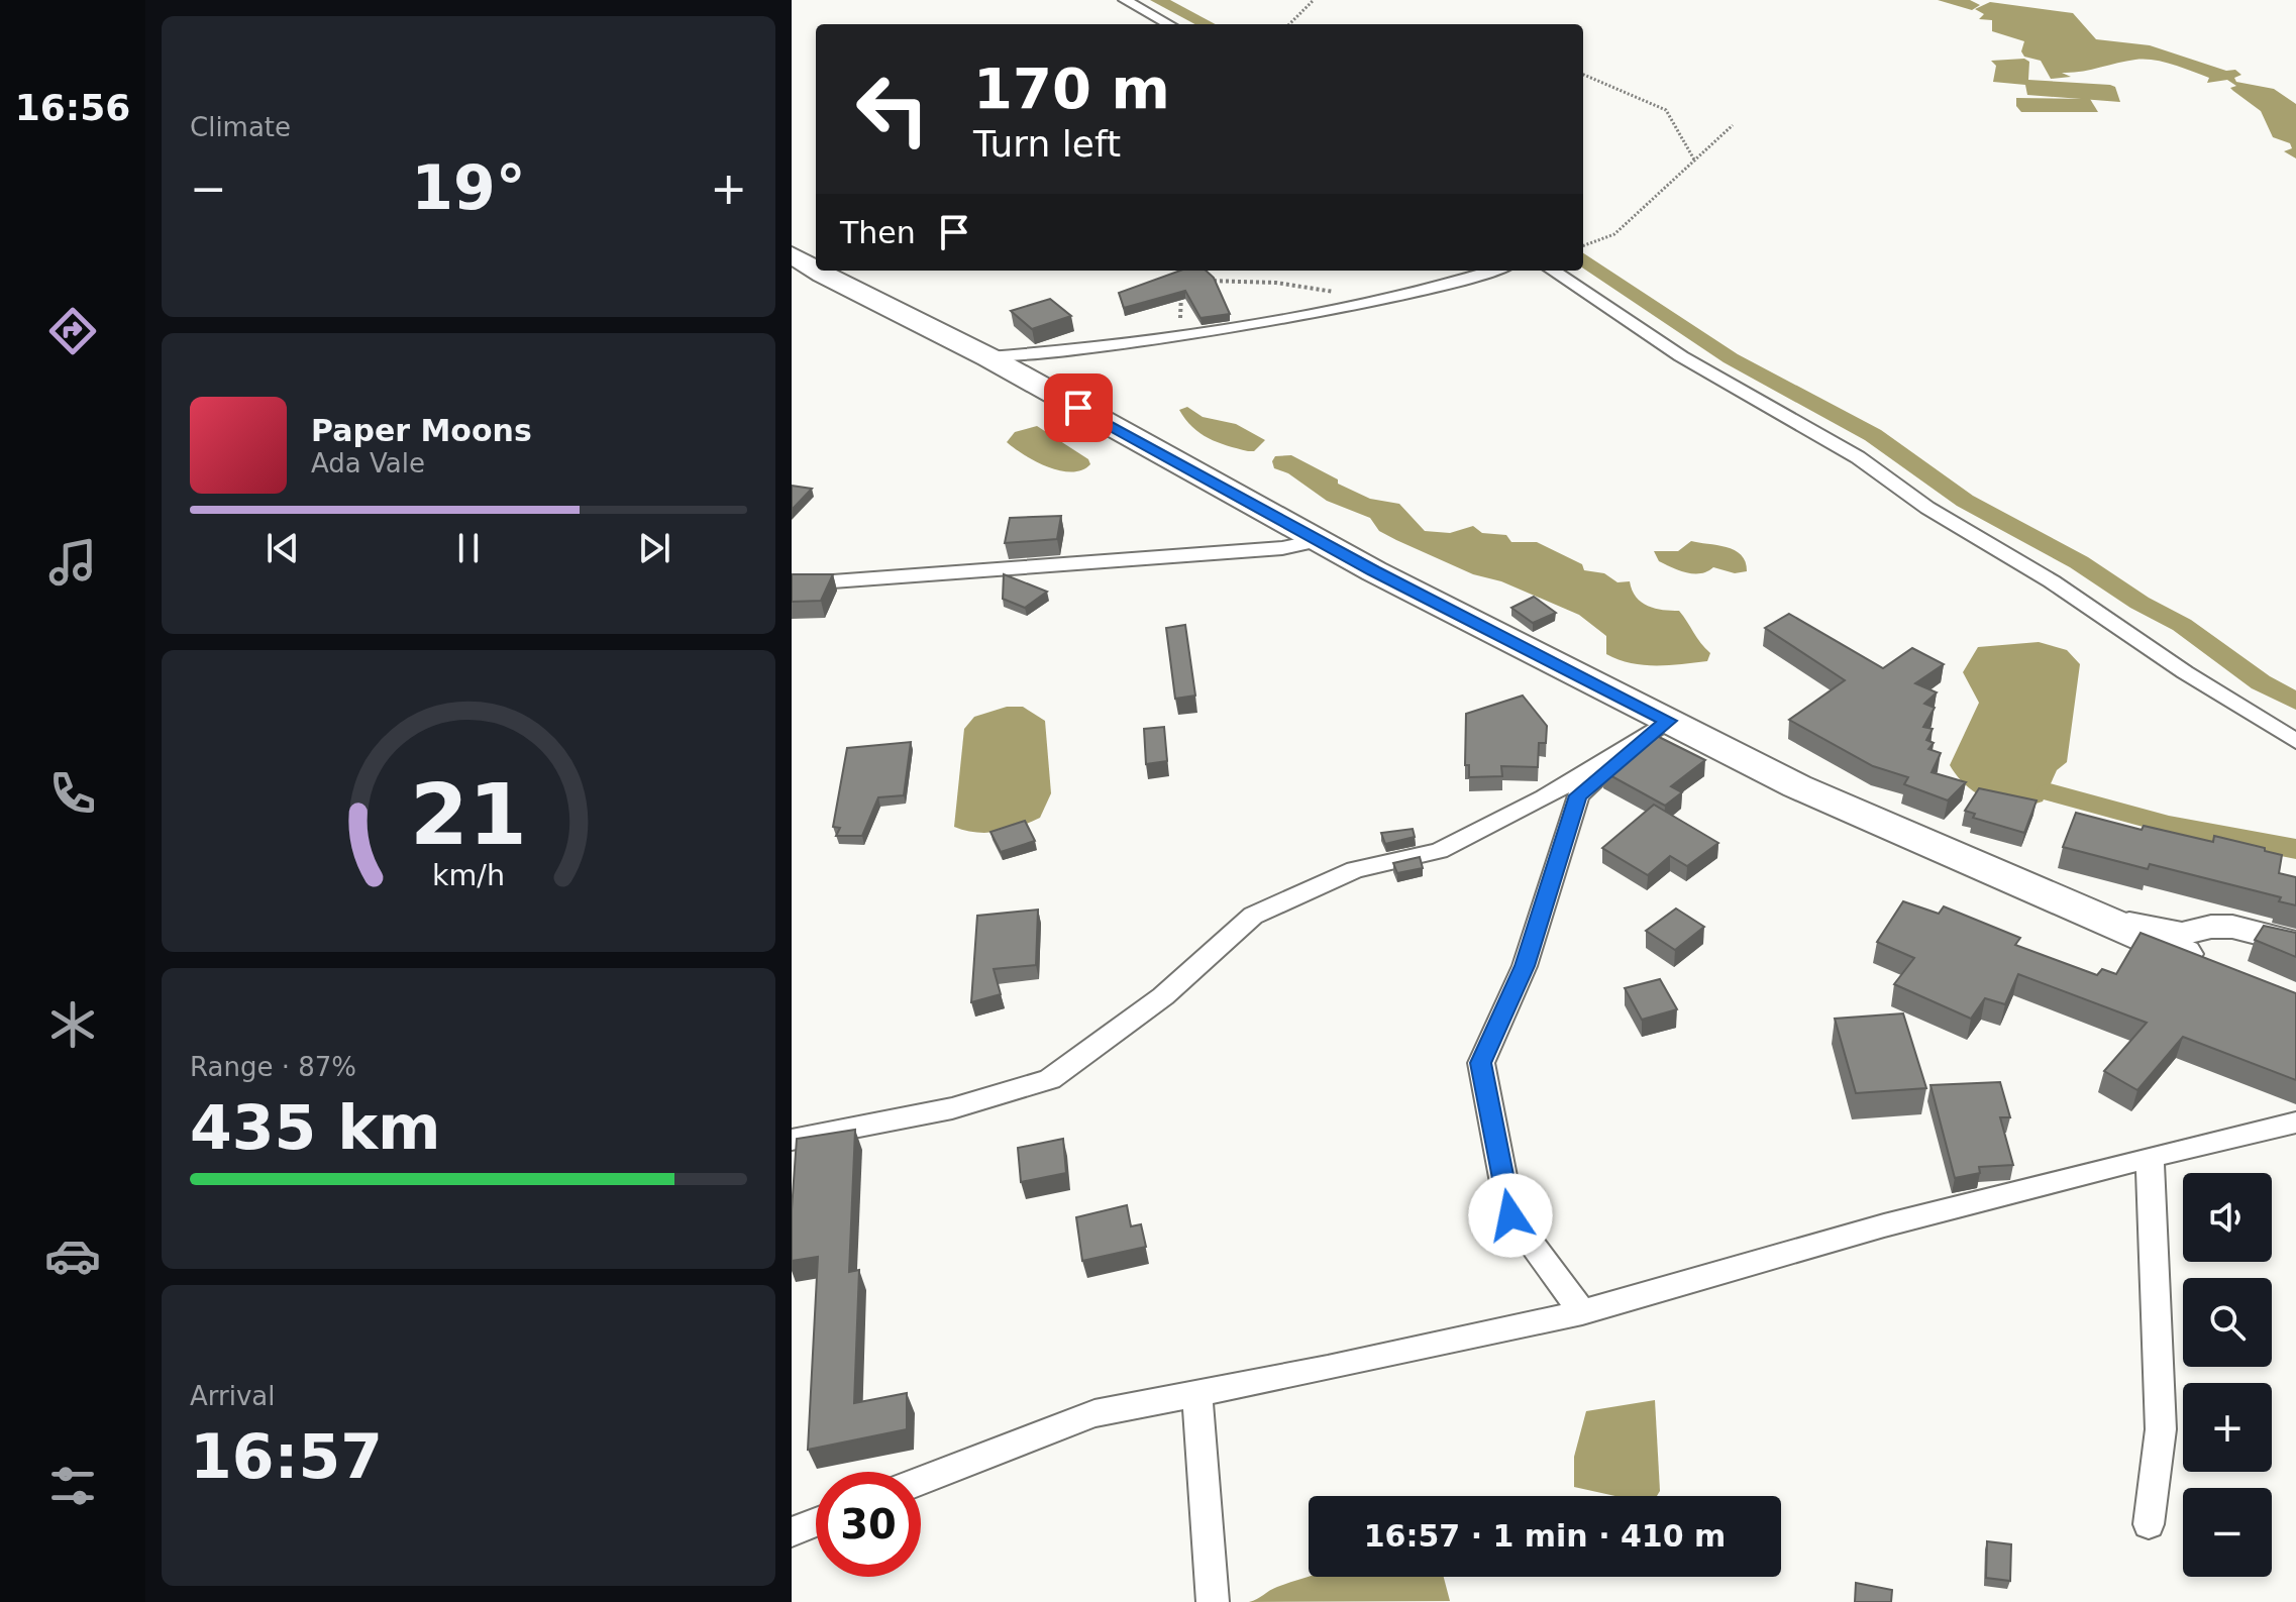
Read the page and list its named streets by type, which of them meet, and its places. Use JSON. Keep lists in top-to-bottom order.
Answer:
{
  "page": {
    "tabs": "16:56",
    "tile": [
      "Climate",
      ["Range · 87%", "435 km"],
      ["Arrival", "16:57"]
    ],
    "turn": ["170 m", "Turn left"],
    "heat": ["−", "19°", "+"],
    "then": "Then",
    "song": ["Paper Moons", "Ada Vale"],
    "map_buttons": ["+", "−"],
    "limit": "30",
    "trip": "16:57 · 1 min · 410 m",
    "gauge": ["21", "km/h"]
  }
}
